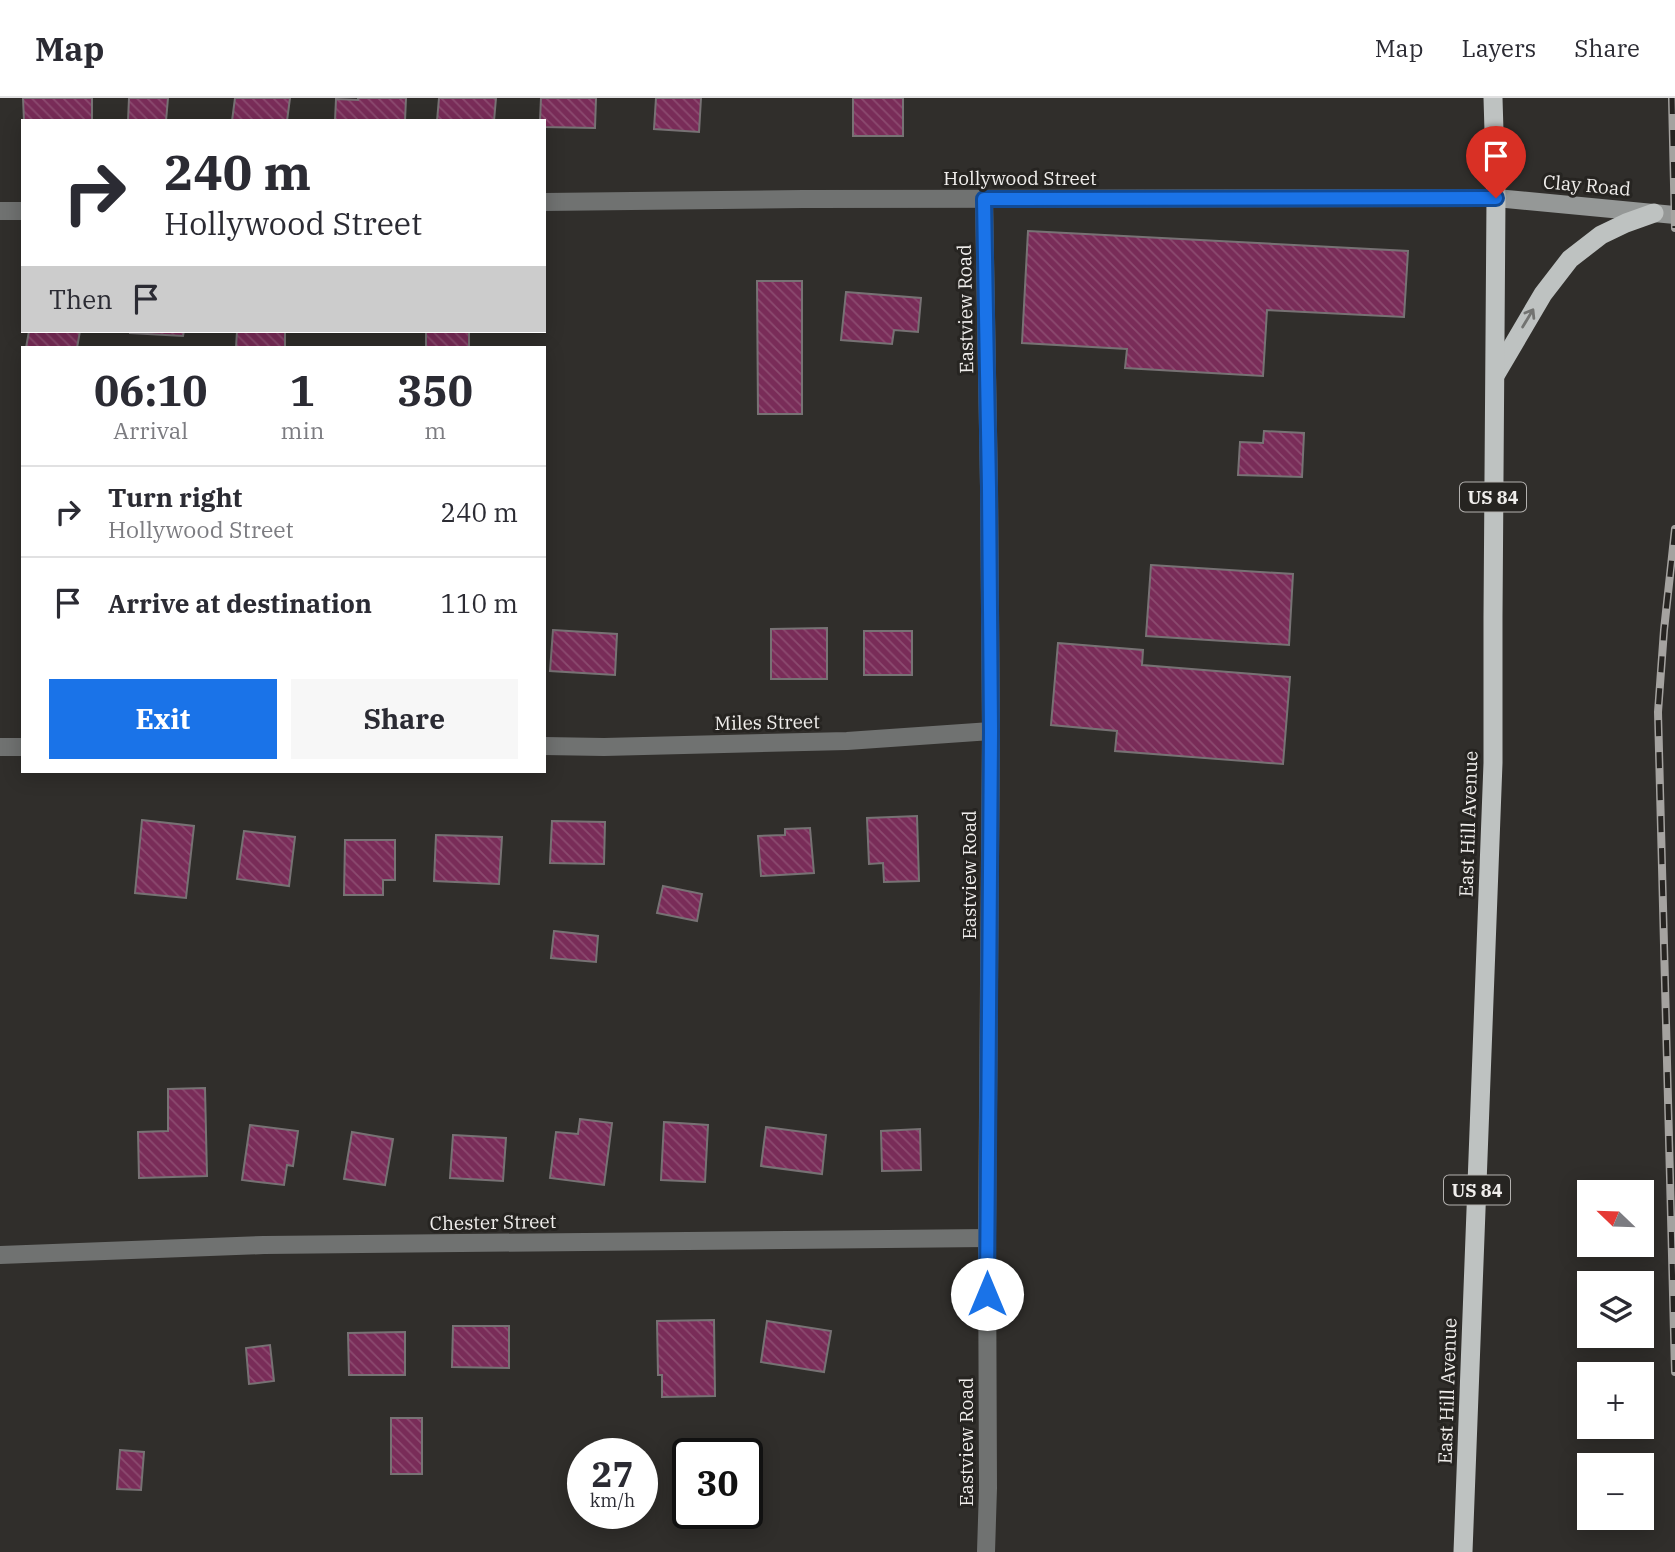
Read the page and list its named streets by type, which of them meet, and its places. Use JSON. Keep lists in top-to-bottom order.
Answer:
{
  "streets": {
    "highway": ["US 84", "East Hill Avenue"],
    "main road": ["Clay Road"],
    "street": [
      "Hollywood Street",
      "Eastview Road",
      "Miles Street",
      "Chester Street"
    ]
  },
  "crossings": [
    ["Hollywood Street", "Clay Road"],
    ["Hollywood Street", "Eastview Road"],
    ["Hollywood Street", "East Hill Avenue"],
    ["Clay Road", "East Hill Avenue"],
    ["Eastview Road", "Miles Street"],
    ["Eastview Road", "Chester Street"]
  ],
  "north": "top left",
  "page": {
    "header": "Map",
    "nav": ["Map", "Layers", "Share"],
    "turn": ["240 m", "Hollywood Street"],
    "then": "Then",
    "eta": [
      "06:10",
      "Arrival",
      "1",
      "min",
      "350",
      "m"
    ],
    "list": [
      {
        "name": "Turn right",
        "note": "Hollywood Street",
        "value": "240 m"
      },
      {
        "name": "Arrive at destination",
        "value": "110 m"
      }
    ],
    "buttons": ["Exit", "Share"],
    "map_buttons": ["+", "−"],
    "speed": "27 km/h",
    "limit": "30"
  }
}
